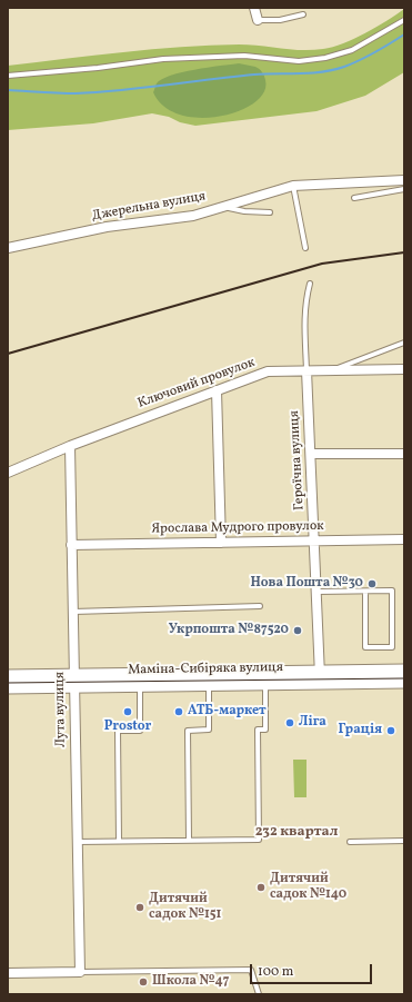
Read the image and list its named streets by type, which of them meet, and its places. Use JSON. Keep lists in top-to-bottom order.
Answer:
{
  "streets": {
    "main road": ["Маміна-Сибіряка вулиця"],
    "street": [
      "Джерельна вулиця",
      "Ключовий провулок",
      "Героїчна вулиця",
      "Ярослава Мудрого провулок",
      "Лута вулиця"
    ]
  },
  "crossings": [
    ["Ключовий провулок", "Героїчна вулиця"],
    ["Ключовий провулок", "Лута вулиця"],
    ["Героїчна вулиця", "Ярослава Мудрого провулок"],
    ["Героїчна вулиця", "Маміна-Сибіряка вулиця"],
    ["Ярослава Мудрого провулок", "Лута вулиця"],
    ["Маміна-Сибіряка вулиця", "Лута вулиця"]
  ],
  "districts": ["232 квартал"],
  "places": [
    "Нова Пошта №30",
    "Укрпошта №87520",
    "Prostor",
    "АТБ-маркет",
    "Ліга",
    "Грація",
    "Дитячий садок №140",
    "Дитячий садок №151",
    "Школа №47"
  ],
  "scale_bar": "100 m"
}
